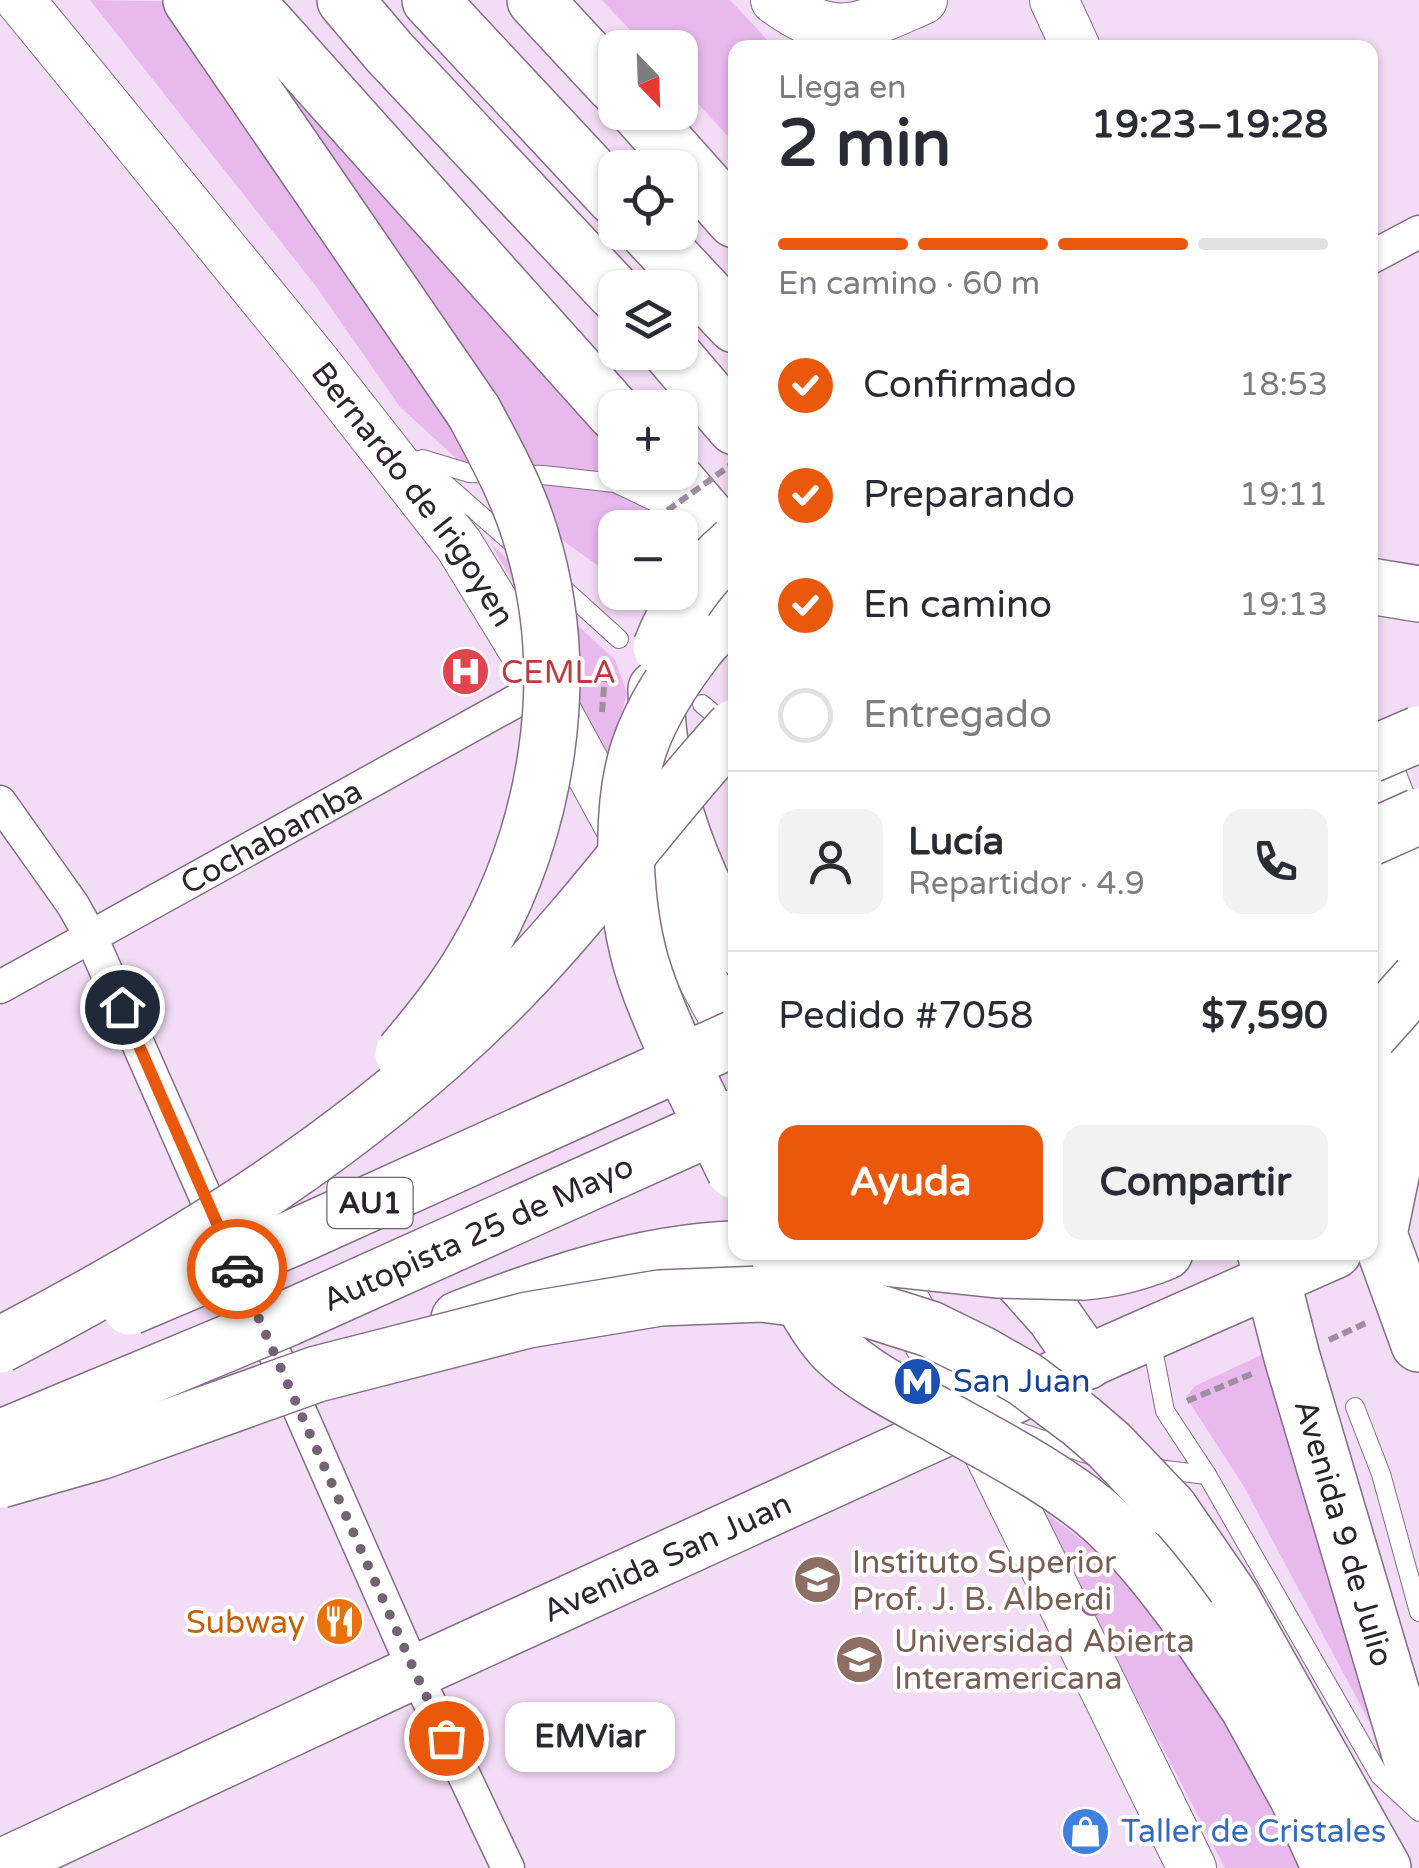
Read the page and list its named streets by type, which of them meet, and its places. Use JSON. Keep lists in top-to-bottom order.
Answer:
{
  "streets": {
    "highway": ["AU1", "Autopista 25 de Mayo", "Avenida 9 de Julio"],
    "main road": ["Avenida San Juan"],
    "street": ["Bernardo de Irigoyen", "Cochabamba"]
  },
  "crossings": [
    ["Bernardo de Irigoyen", "Cochabamba"],
    ["Avenida 9 de Julio", "Avenida San Juan"]
  ],
  "places": {
    "hospital": ["CEMLA"],
    "metro station": ["San Juan"],
    "school or university": ["Instituto Superior Prof. J. B. Alberdi", "Universidad Abierta Interamericana"],
    "restaurant": ["Subway"],
    "other": ["EMViar"],
    "shop": ["Taller de Cristales"]
  },
  "north": "bottom right",
  "page": {
    "map_buttons": ["+", "−"],
    "heading": ["2 min", "Llega en", "19:23–19:28"],
    "panel": [
      "Lucía",
      "Repartidor · 4.9",
      "Pedido #7058",
      "$7,590"
    ],
    "bar": "En camino · 60 m",
    "list": [
      ["Confirmado", "18:53"],
      ["Preparando", "19:11"],
      ["En camino", "19:13"],
      "Entregado"
    ],
    "buttons": ["Ayuda", "Compartir"],
    "bubble": "EMViar"
  }
}
